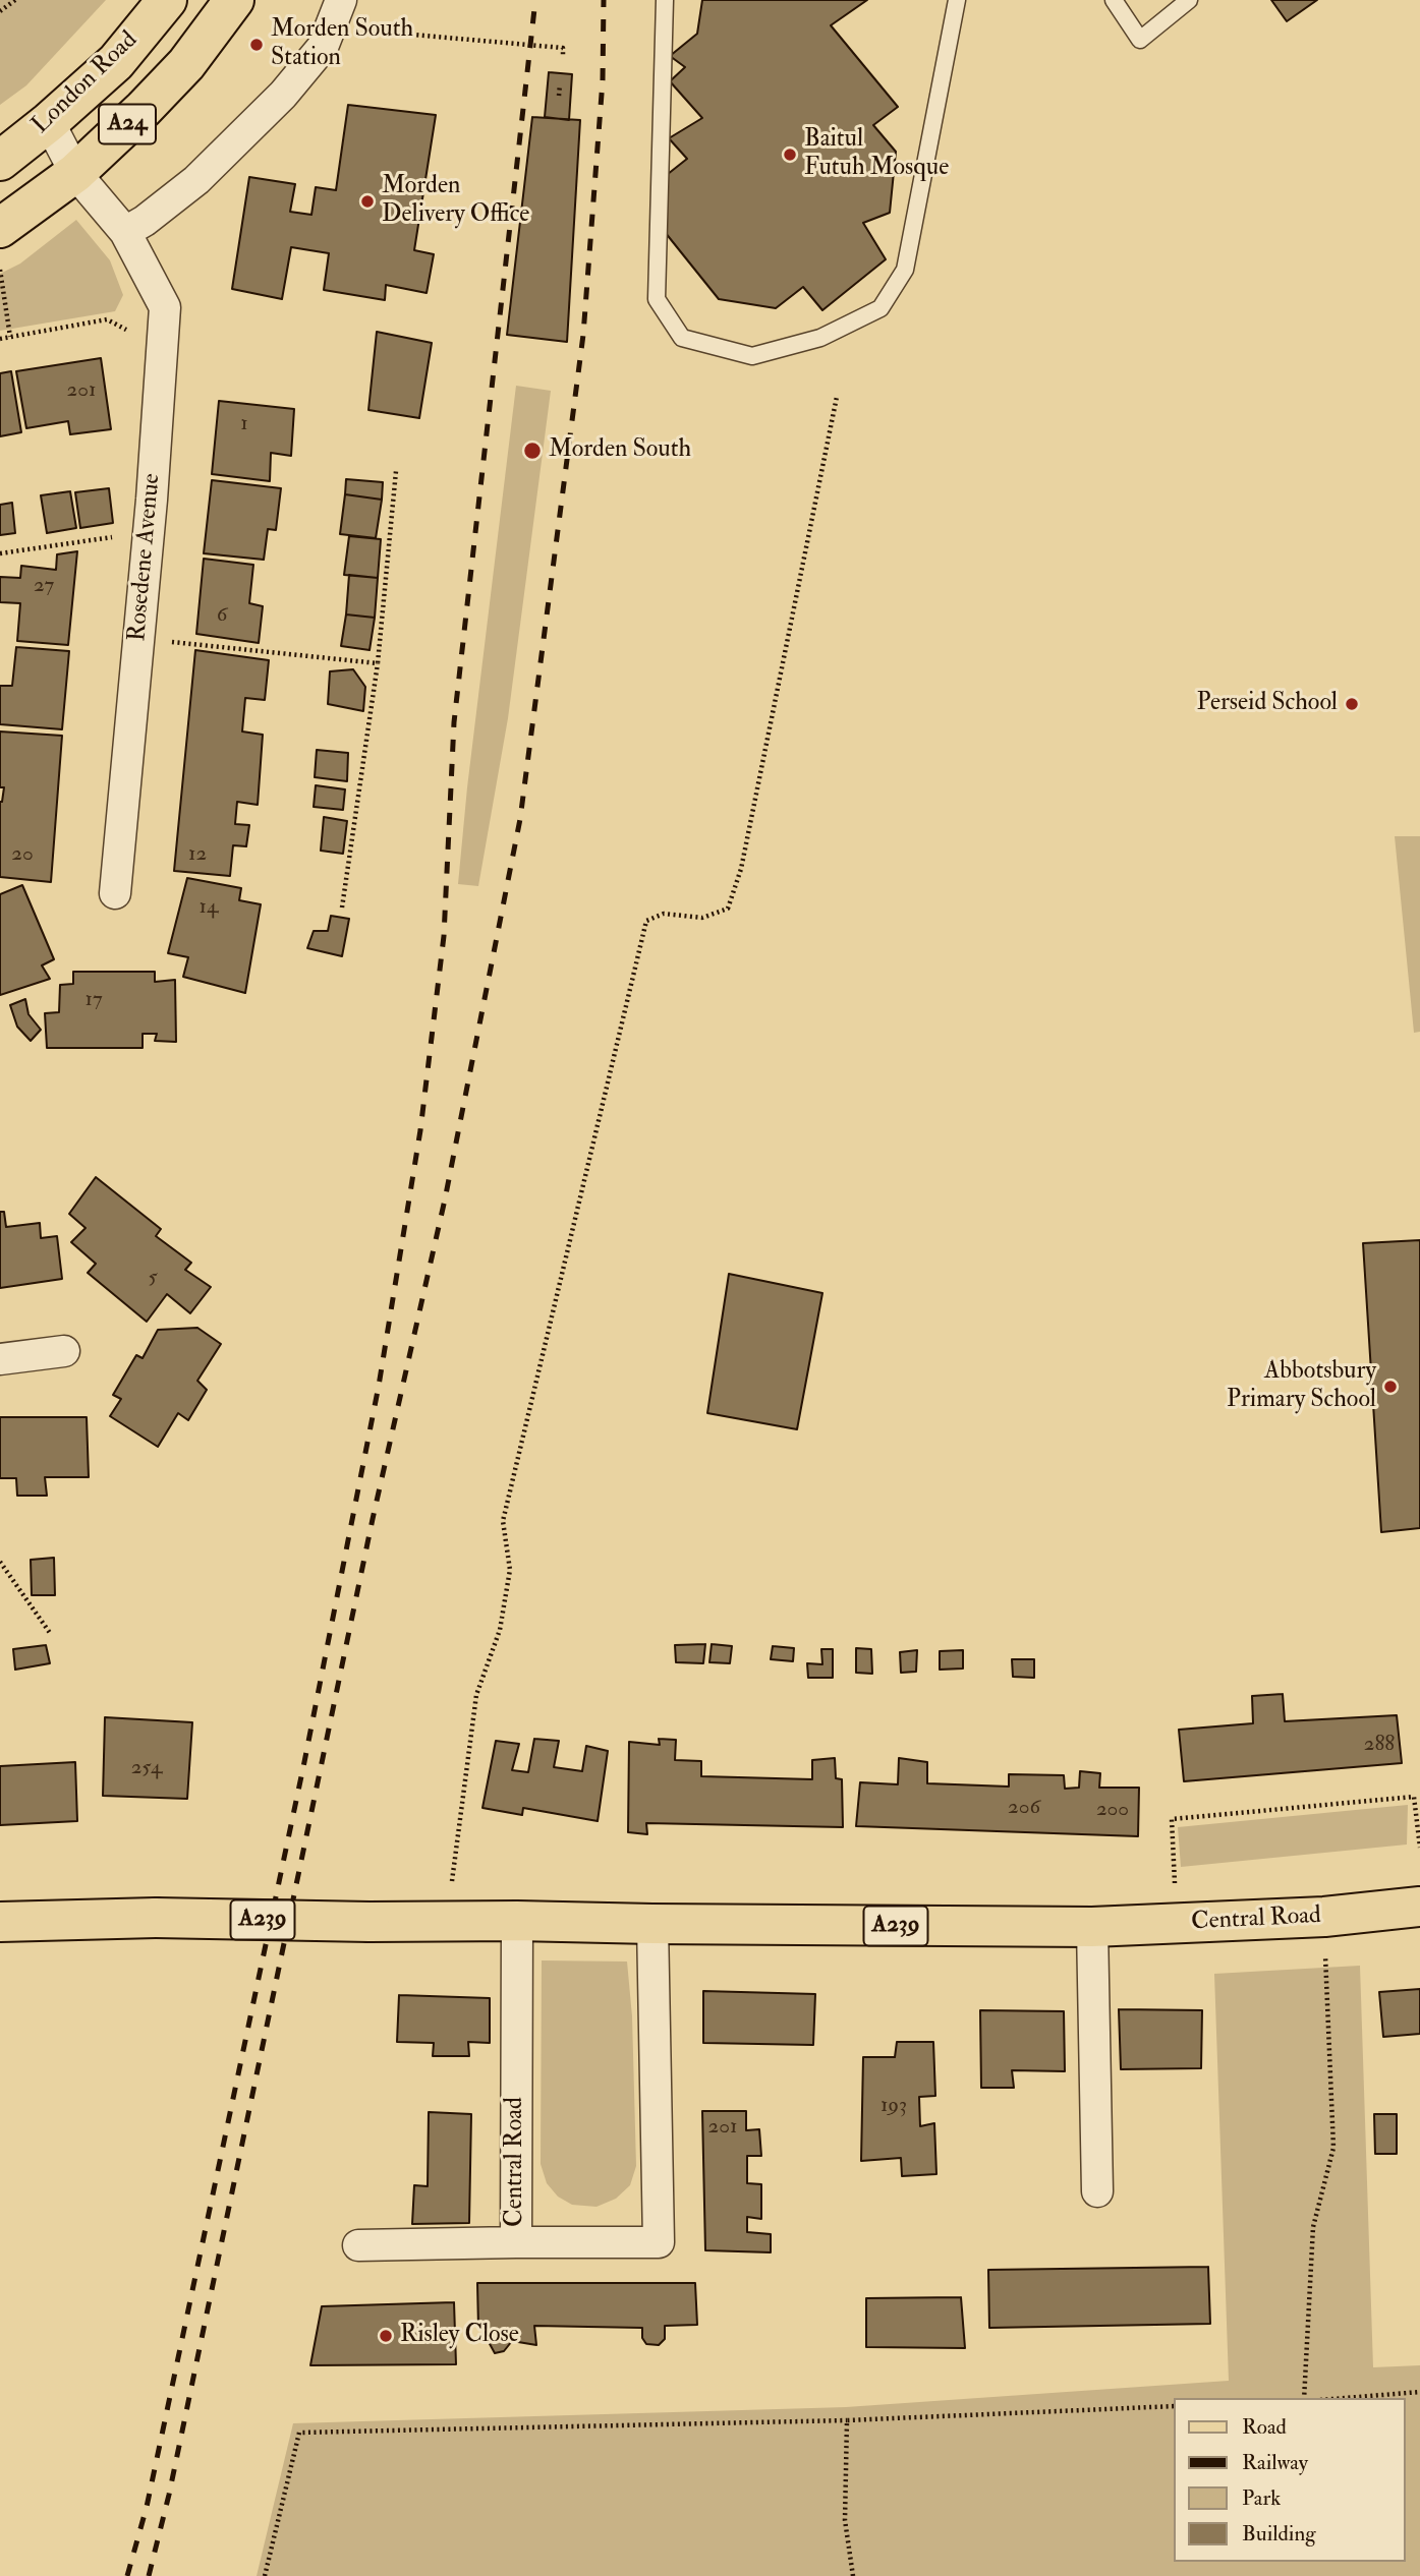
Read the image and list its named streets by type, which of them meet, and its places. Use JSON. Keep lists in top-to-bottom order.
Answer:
{
  "streets": {
    "main road": [
      "London Road",
      "A24",
      "A239",
      "Central Road"
    ],
    "street": ["Rosedene Avenue"]
  },
  "crossings": [
    ["London Road", "Rosedene Avenue"],
    ["A24", "Rosedene Avenue"]
  ],
  "places": [
    "Morden South Station",
    "Baitul Futuh Mosque",
    "Morden Delivery Office",
    "Morden South",
    "Perseid School",
    "Abbotsbury Primary School",
    "Risley Close"
  ],
  "house_numbers": [
    "201",
    "1",
    "27",
    "6",
    "20",
    "12",
    "14",
    "17",
    "5",
    "288",
    "254",
    "206",
    "200",
    "193",
    "201"
  ],
  "legend": [
    "Road",
    "Railway",
    "Park",
    "Building"
  ]
}
